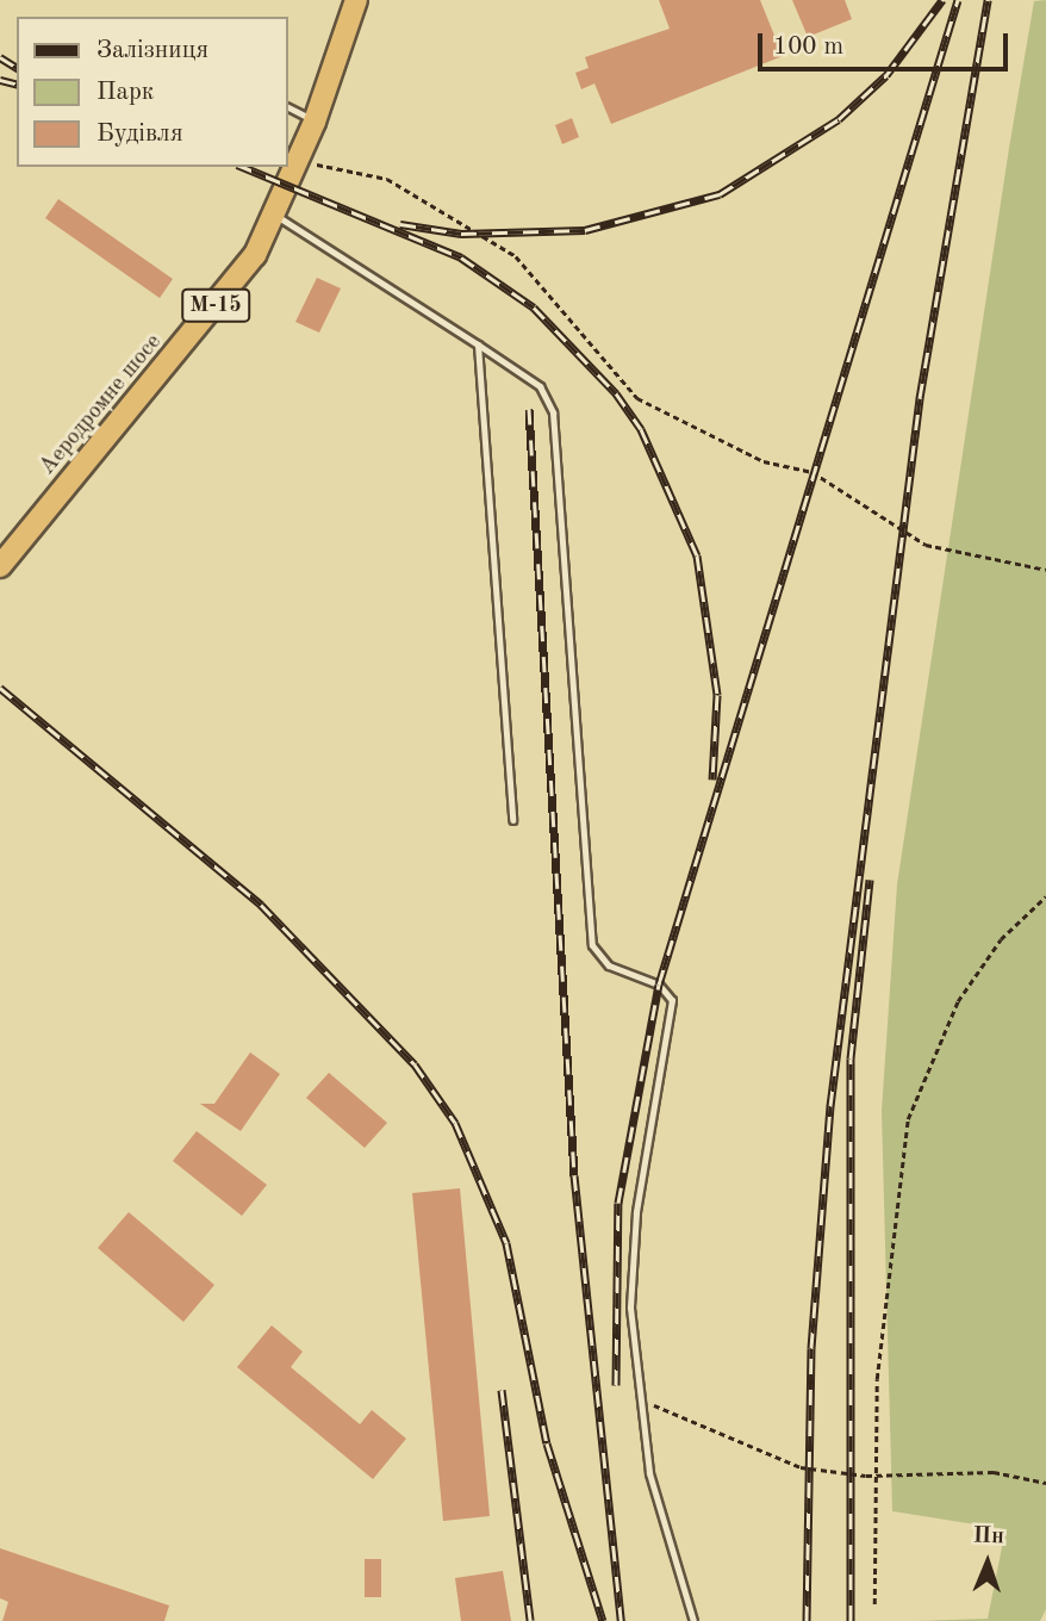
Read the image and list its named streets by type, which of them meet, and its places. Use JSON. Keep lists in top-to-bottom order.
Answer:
{
  "streets": {
    "highway": ["М-15", "Аеродромне шосе"]
  },
  "legend": ["Залізниця", "Парк", "Будівля"],
  "scale_bar": "100 m",
  "north": "top"
}
